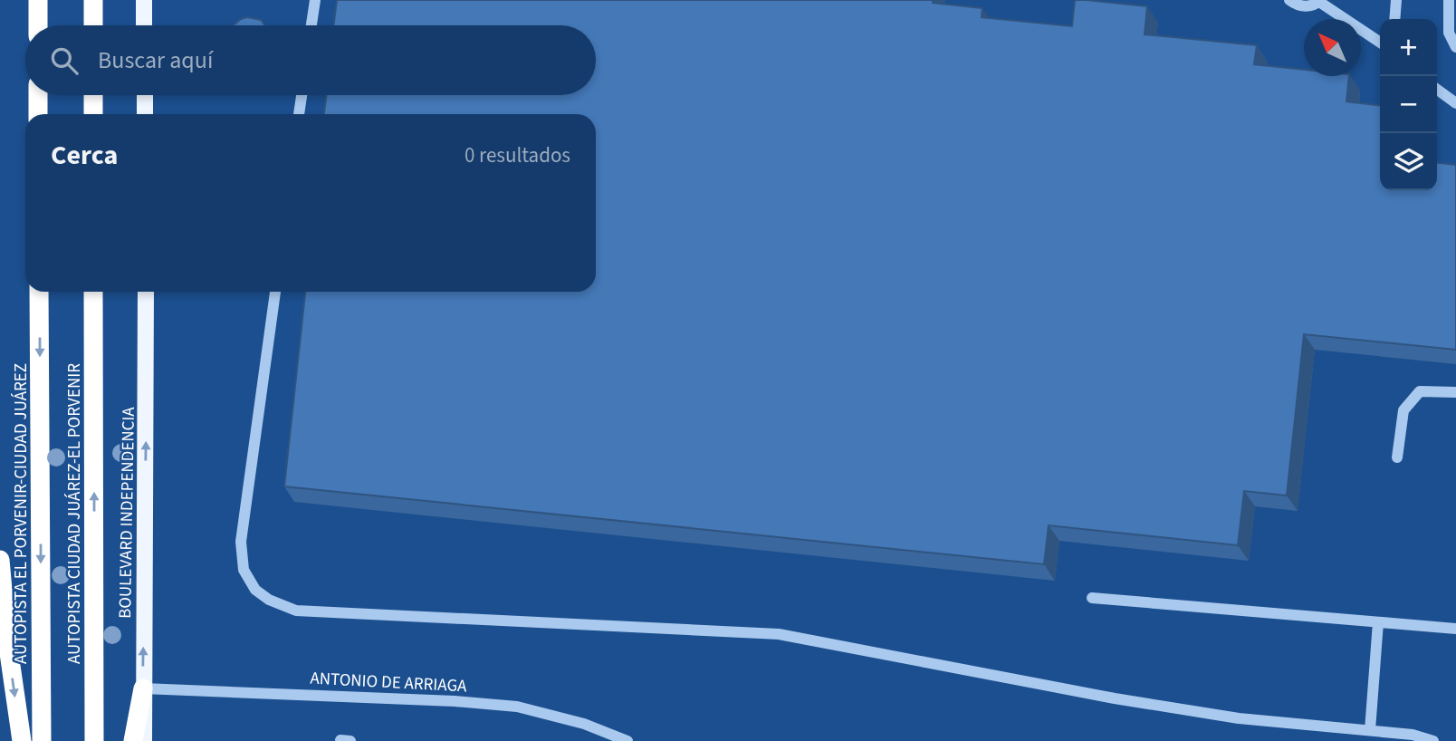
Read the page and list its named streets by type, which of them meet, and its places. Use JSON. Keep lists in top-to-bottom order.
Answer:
{
  "streets": {
    "highway": ["AUTOPISTA EL PORVENIR-CIUDAD JUÁREZ", "AUTOPISTA CIUDAD JUÁREZ-EL PORVENIR"],
    "main road": ["BOULEVARD INDEPENDENCIA"],
    "street": ["ANTONIO DE ARRIAGA"]
  },
  "crossings": [
    ["BOULEVARD INDEPENDENCIA", "ANTONIO DE ARRIAGA"]
  ],
  "one_way": ["BOULEVARD INDEPENDENCIA"],
  "north": "top left",
  "page": {
    "map_buttons": ["+", "−"],
    "search": "Buscar aquí",
    "heading": ["Cerca", "0 resultados"]
  }
}
